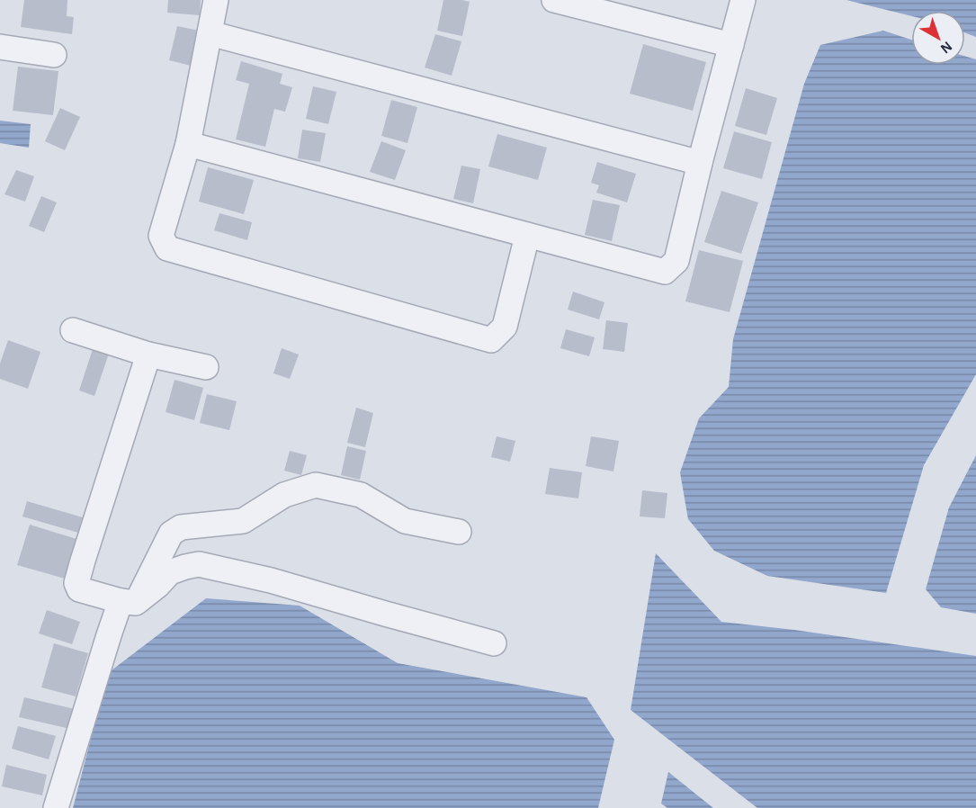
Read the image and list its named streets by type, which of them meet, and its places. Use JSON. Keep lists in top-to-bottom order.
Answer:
{
  "north": "bottom right"
}
